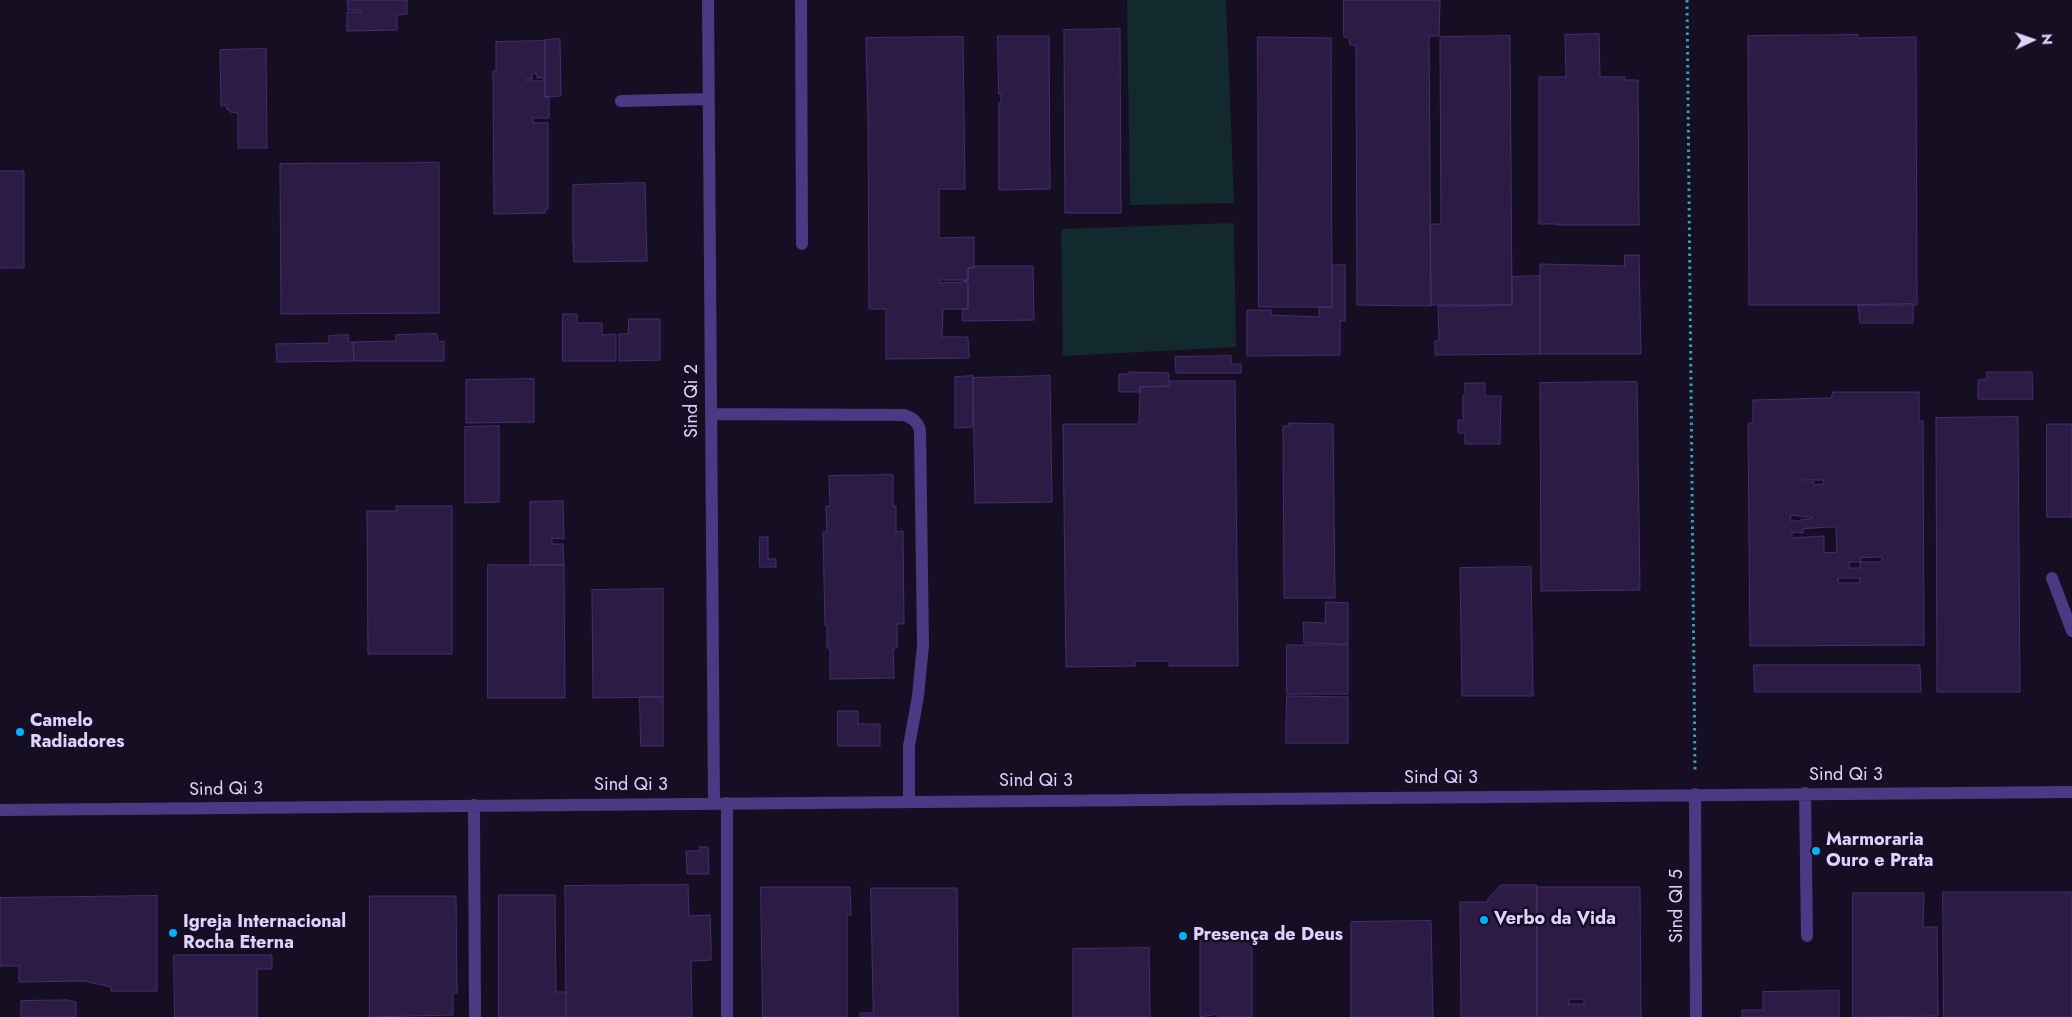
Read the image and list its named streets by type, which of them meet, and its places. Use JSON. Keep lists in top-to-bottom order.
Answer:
{
  "streets": {
    "street": ["Sind Qi 2", "Sind Qi 3", "Sind QI 5"]
  },
  "crossings": [
    ["Sind Qi 2", "Sind Qi 3"],
    ["Sind Qi 3", "Sind QI 5"]
  ],
  "places": [
    "Camelo Radiadores",
    "Marmoraria Ouro e Prata",
    "Verbo da Vida",
    "Igreja Internacional Rocha Eterna",
    "Presença de Deus"
  ],
  "north": "right"
}
